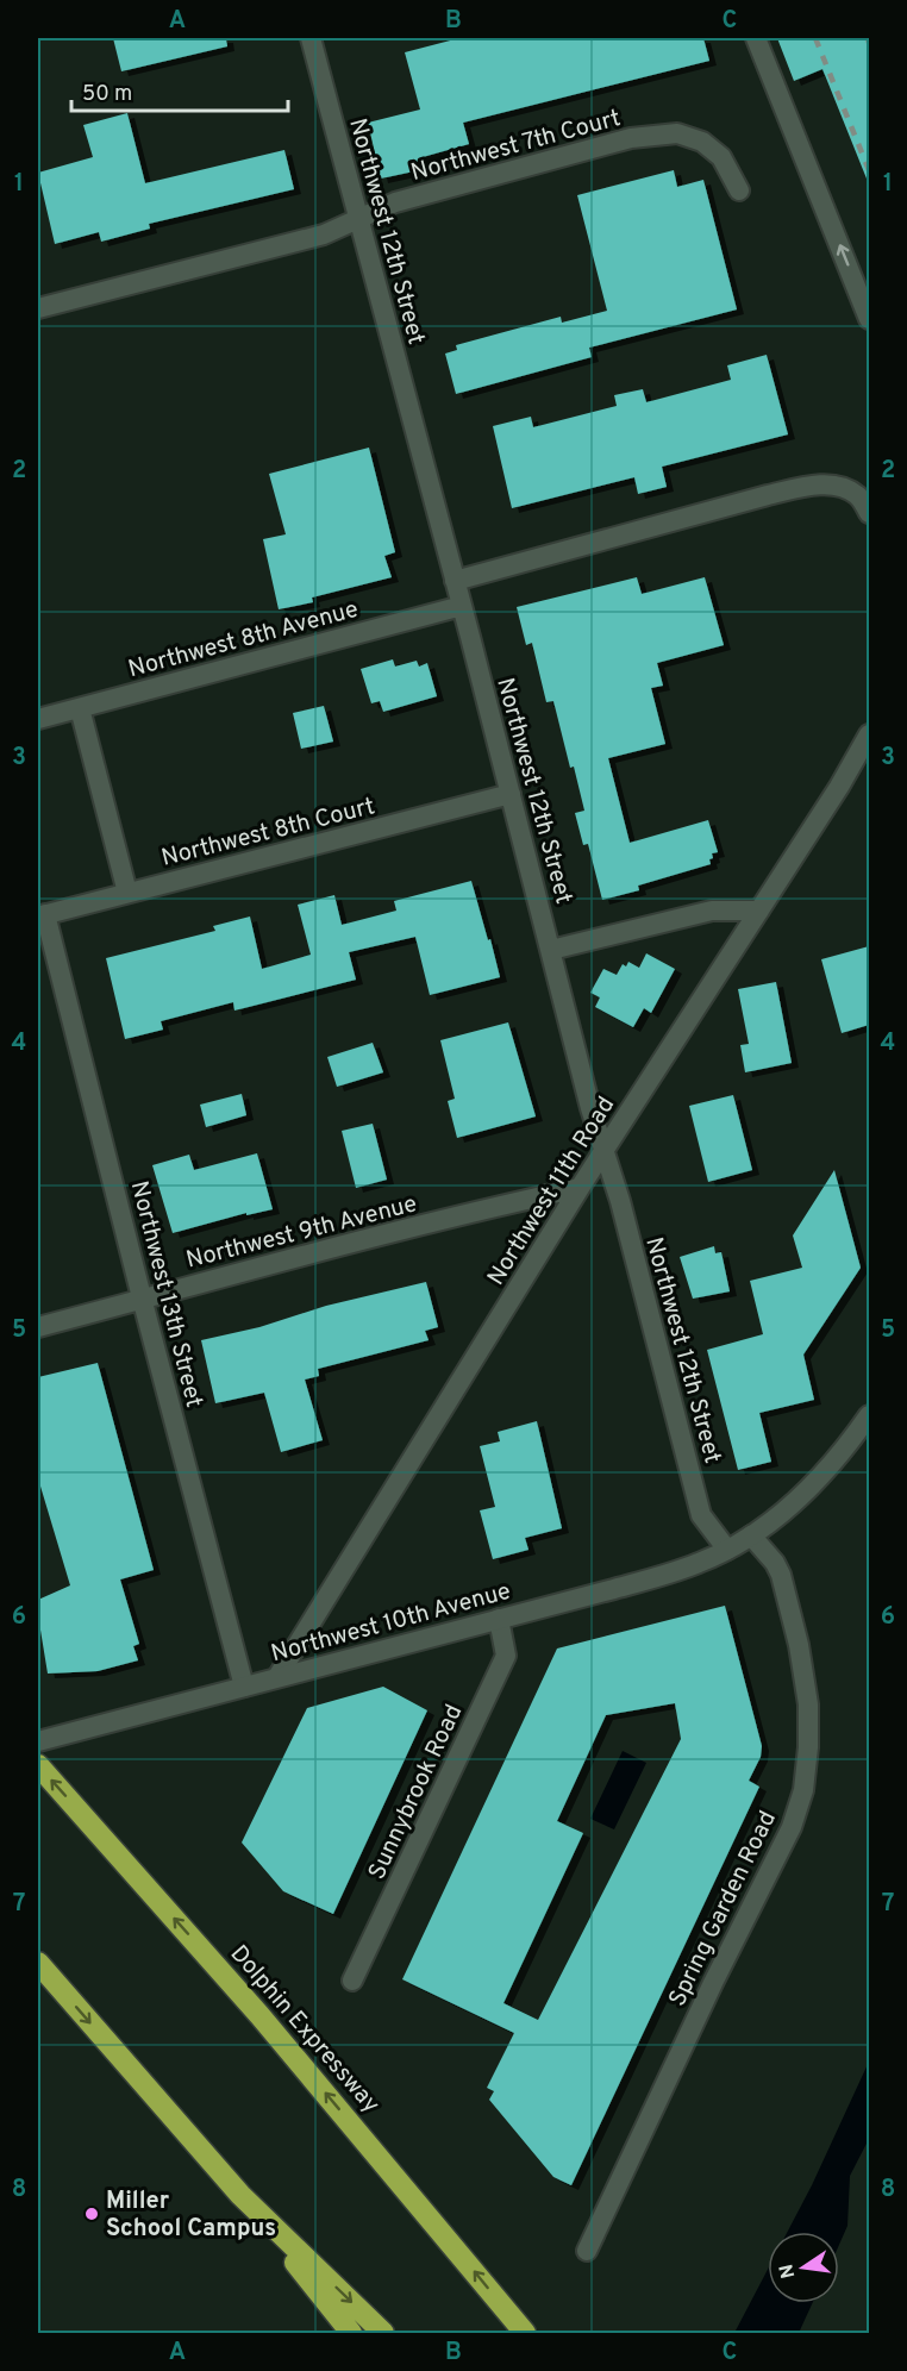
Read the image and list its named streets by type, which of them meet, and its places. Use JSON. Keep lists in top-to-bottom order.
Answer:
{
  "streets": {
    "highway": ["Dolphin Expressway"],
    "street": [
      "Northwest 7th Court",
      "Northwest 12th Street",
      "Northwest 8th Avenue",
      "Northwest 8th Court",
      "Northwest 11th Road",
      "Northwest 9th Avenue",
      "Northwest 13th Street",
      "Northwest 10th Avenue",
      "Sunnybrook Road",
      "Spring Garden Road"
    ]
  },
  "crossings": [
    ["Northwest 7th Court", "Northwest 12th Street"],
    ["Northwest 12th Street", "Northwest 8th Avenue"],
    ["Northwest 12th Street", "Northwest 8th Court"],
    ["Northwest 12th Street", "Northwest 11th Road"],
    ["Northwest 12th Street", "Northwest 10th Avenue"],
    ["Northwest 8th Court", "Northwest 13th Street"],
    ["Northwest 11th Road", "Northwest 9th Avenue"],
    ["Northwest 11th Road", "Northwest 10th Avenue"],
    ["Northwest 9th Avenue", "Northwest 13th Street"],
    ["Northwest 13th Street", "Northwest 10th Avenue"],
    ["Northwest 10th Avenue", "Sunnybrook Road"],
    ["Northwest 10th Avenue", "Spring Garden Road"]
  ],
  "places": ["Miller School Campus"],
  "scale_bar": "50 m",
  "north": "left",
  "grid": {
    "columns": ["A", "B", "C"],
    "rows": [
      "1",
      "2",
      "3",
      "4",
      "5",
      "6",
      "7",
      "8"
    ]
  }
}
